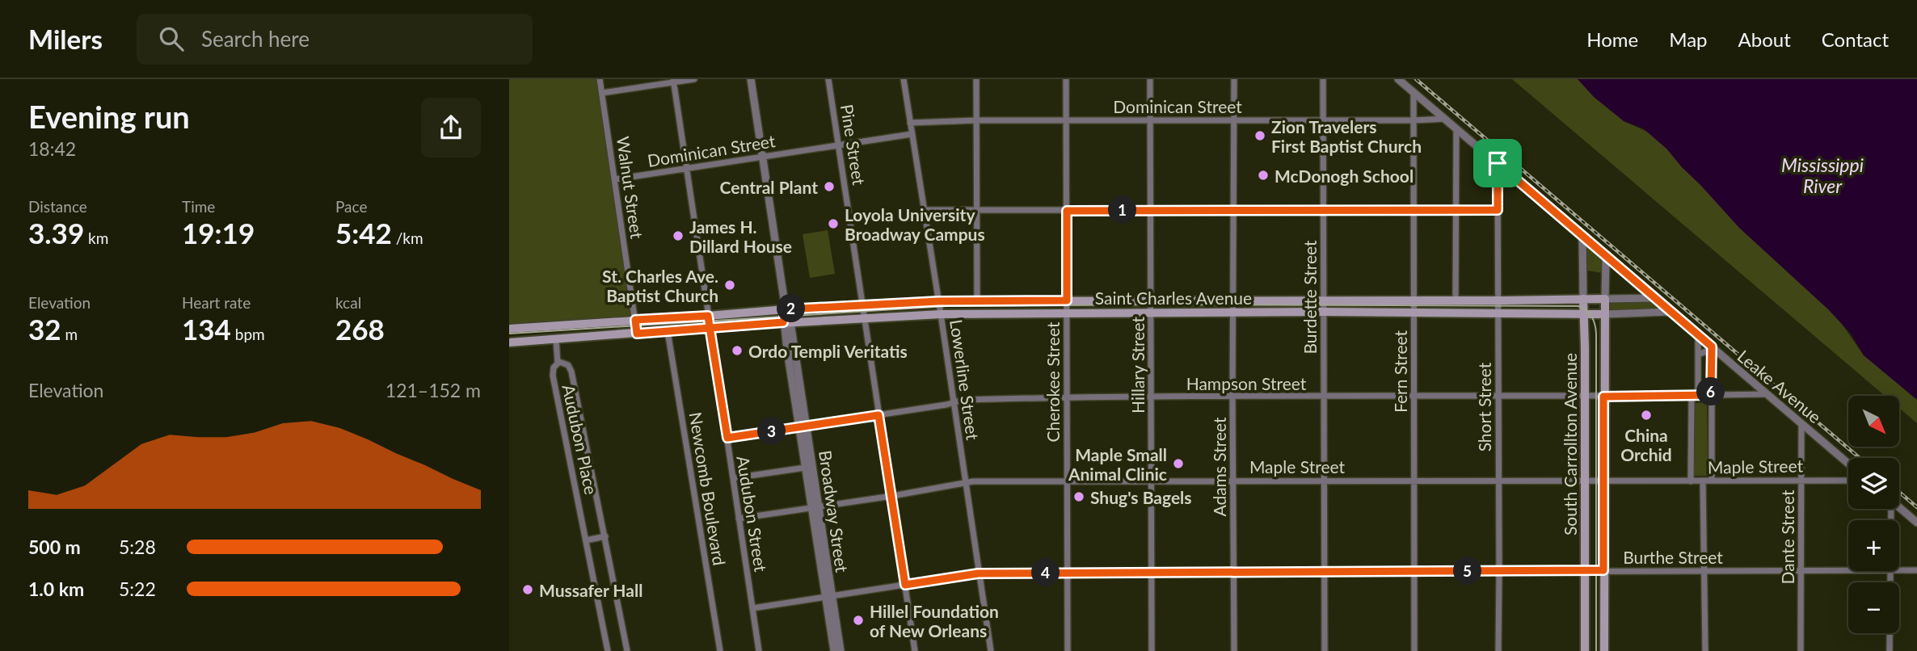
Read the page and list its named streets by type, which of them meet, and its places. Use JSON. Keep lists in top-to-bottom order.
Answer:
{
  "streets": {
    "main road": ["Saint Charles Avenue", "South Carrollton Avenue"],
    "street": [
      "Dominican Street",
      "Pine Street",
      "Walnut Street",
      "Burdette Street",
      "Hillary Street",
      "Fern Street",
      "Lowerline Street",
      "Cherokee Street",
      "Hampson Street",
      "Leake Avenue",
      "Short Street",
      "Audubon Place",
      "Maple Street",
      "Adams Street",
      "Newcomb Boulevard",
      "Broadway Street",
      "Audubon Street",
      "Dante Street",
      "Burthe Street"
    ]
  },
  "crossings": [
    ["Dominican Street", "Pine Street"],
    ["Dominican Street", "Walnut Street"],
    ["Dominican Street", "Burdette Street"],
    ["Dominican Street", "Hillary Street"],
    ["Dominican Street", "Fern Street"],
    ["Dominican Street", "Lowerline Street"],
    ["Dominican Street", "Cherokee Street"],
    ["Dominican Street", "Leake Avenue"],
    ["Dominican Street", "Adams Street"],
    ["Dominican Street", "Broadway Street"],
    ["Dominican Street", "Audubon Street"],
    ["Pine Street", "Saint Charles Avenue"],
    ["Pine Street", "Hampson Street"],
    ["Pine Street", "Maple Street"],
    ["Pine Street", "Burthe Street"],
    ["Walnut Street", "Saint Charles Avenue"],
    ["Saint Charles Avenue", "Burdette Street"],
    ["Saint Charles Avenue", "Hillary Street"],
    ["Saint Charles Avenue", "Fern Street"],
    ["Saint Charles Avenue", "Lowerline Street"],
    ["Saint Charles Avenue", "Cherokee Street"],
    ["Saint Charles Avenue", "Leake Avenue"],
    ["Saint Charles Avenue", "Short Street"],
    ["Saint Charles Avenue", "South Carrollton Avenue"],
    ["Saint Charles Avenue", "Adams Street"],
    ["Saint Charles Avenue", "Newcomb Boulevard"],
    ["Saint Charles Avenue", "Broadway Street"],
    ["Saint Charles Avenue", "Audubon Street"],
    ["Burdette Street", "Hampson Street"],
    ["Burdette Street", "Maple Street"],
    ["Burdette Street", "Burthe Street"],
    ["Hillary Street", "Hampson Street"],
    ["Hillary Street", "Maple Street"],
    ["Hillary Street", "Burthe Street"],
    ["Fern Street", "Hampson Street"],
    ["Fern Street", "Leake Avenue"],
    ["Fern Street", "Maple Street"],
    ["Fern Street", "Burthe Street"],
    ["Lowerline Street", "Hampson Street"],
    ["Lowerline Street", "Maple Street"],
    ["Lowerline Street", "Burthe Street"],
    ["Cherokee Street", "Hampson Street"],
    ["Cherokee Street", "Maple Street"],
    ["Cherokee Street", "Burthe Street"],
    ["Hampson Street", "Leake Avenue"],
    ["Hampson Street", "Short Street"],
    ["Hampson Street", "South Carrollton Avenue"],
    ["Hampson Street", "Adams Street"],
    ["Hampson Street", "Broadway Street"],
    ["Hampson Street", "Audubon Street"],
    ["Leake Avenue", "Short Street"],
    ["Leake Avenue", "South Carrollton Avenue"],
    ["Leake Avenue", "Dante Street"],
    ["Short Street", "Maple Street"],
    ["Short Street", "Burthe Street"],
    ["South Carrollton Avenue", "Maple Street"],
    ["South Carrollton Avenue", "Burthe Street"],
    ["Maple Street", "Adams Street"],
    ["Maple Street", "Broadway Street"],
    ["Maple Street", "Audubon Street"],
    ["Maple Street", "Dante Street"],
    ["Adams Street", "Burthe Street"],
    ["Broadway Street", "Burthe Street"],
    ["Audubon Street", "Burthe Street"],
    ["Dante Street", "Burthe Street"]
  ],
  "water": ["Mississippi River"],
  "places": [
    "Zion Travelers First Baptist Church",
    "McDonogh School",
    "Central Plant",
    "Loyola University Broadway Campus",
    "James H. Dillard House",
    "St. Charles Ave. Baptist Church",
    "Ordo Templi Veritatis",
    "China Orchid",
    "Maple Small Animal Clinic",
    "Shug's Bagels",
    "Mussafer Hall",
    "Hillel Foundation of New Orleans"
  ],
  "north": "bottom right",
  "page": {
    "header": "Milers",
    "search": "Search here",
    "nav": [
      "Home",
      "Map",
      "About",
      "Contact"
    ],
    "heading": ["Evening run", "18:42"],
    "stats": [
      ["Distance", "3.39 km"],
      ["Time", "19:19"],
      ["Pace", "5:42 /km"],
      ["Elevation", "32 m"],
      ["Heart rate", "134 bpm"],
      ["kcal", "268"]
    ],
    "pins": [
      "1",
      "2",
      "6",
      "3",
      "5",
      "4"
    ],
    "chart": ["Elevation", "121–152 m"],
    "map_buttons": ["+", "−"],
    "list": [
      {
        "name": "500 m",
        "note": "5:28"
      },
      {
        "name": "1.0 km",
        "note": "5:22"
      }
    ]
  }
}
